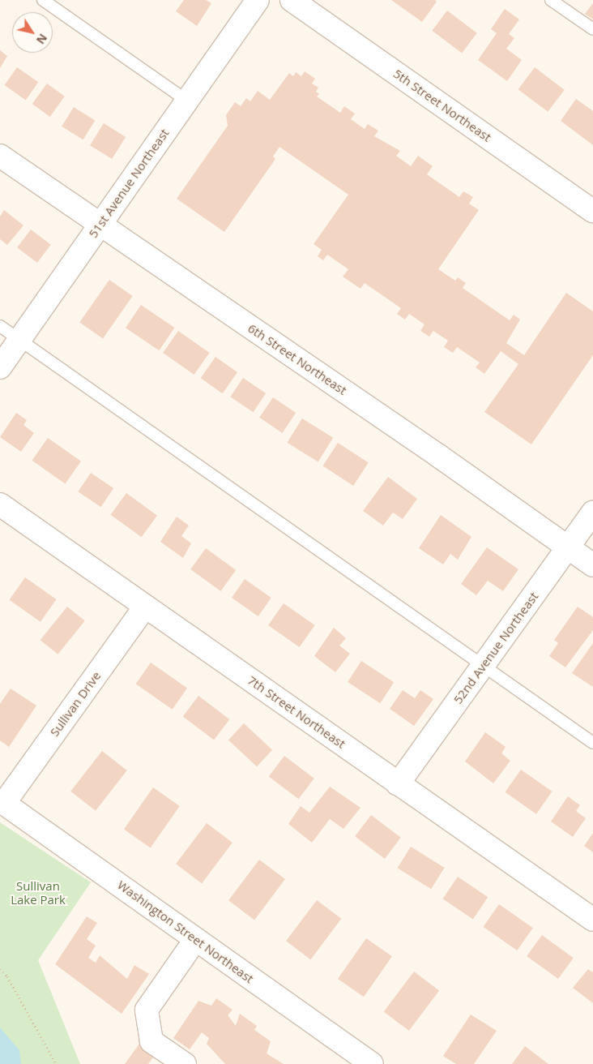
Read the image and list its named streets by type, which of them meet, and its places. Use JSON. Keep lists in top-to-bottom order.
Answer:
{
  "streets": {
    "street": [
      "5th Street Northeast",
      "51st Avenue Northeast",
      "6th Street Northeast",
      "52nd Avenue Northeast",
      "Sullivan Drive",
      "7th Street Northeast",
      "Washington Street Northeast"
    ]
  },
  "crossings": [
    ["51st Avenue Northeast", "6th Street Northeast"],
    ["6th Street Northeast", "52nd Avenue Northeast"],
    ["52nd Avenue Northeast", "7th Street Northeast"],
    ["Sullivan Drive", "7th Street Northeast"],
    ["Sullivan Drive", "Washington Street Northeast"]
  ],
  "parks": ["Sullivan Lake Park"],
  "north": "bottom right"
}
